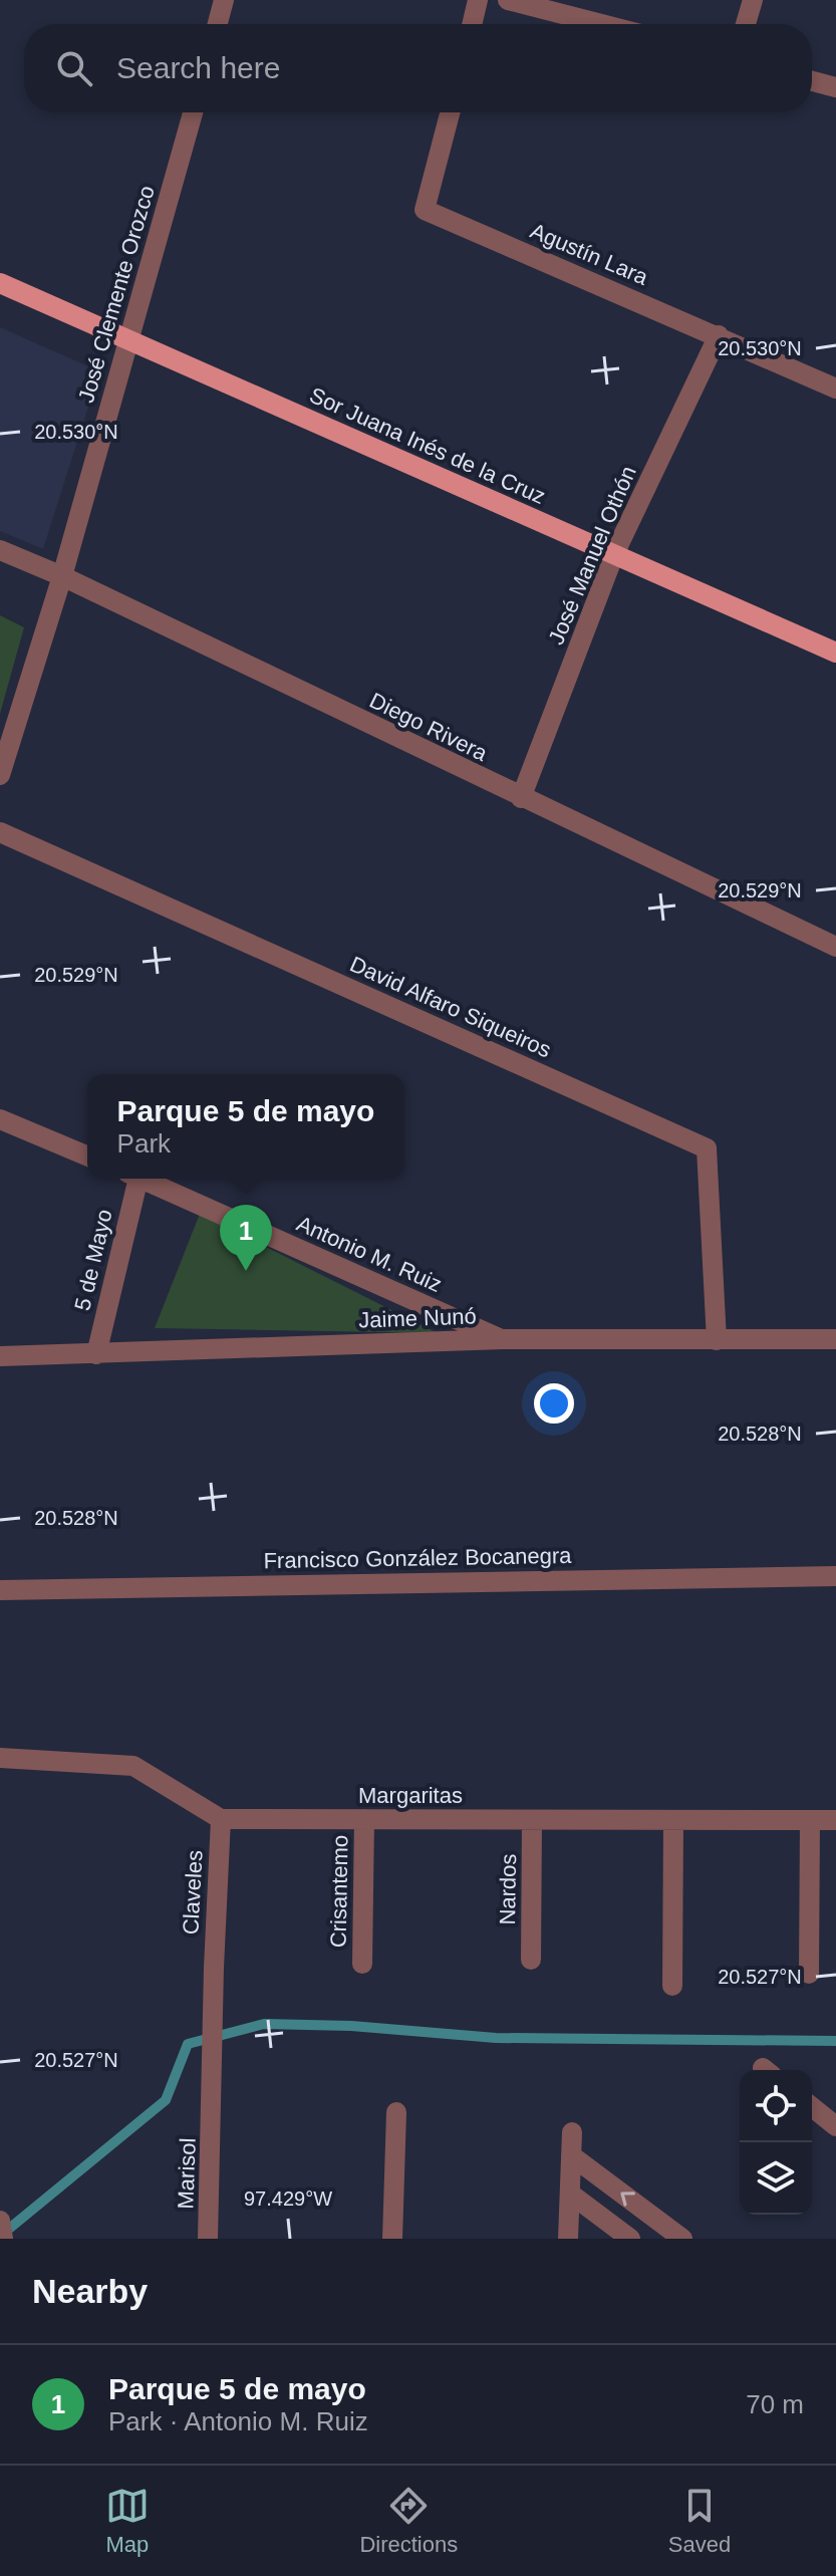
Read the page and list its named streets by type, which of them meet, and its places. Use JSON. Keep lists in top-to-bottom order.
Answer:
{
  "streets": {
    "main road": ["Sor Juana Inés de la Cruz"],
    "street": [
      "Agustín Lara",
      "José Clemente Orozco",
      "José Manuel Othón",
      "Diego Rivera",
      "David Alfaro Siqueiros",
      "Antonio M. Ruiz",
      "5 de Mayo",
      "Jaime Nunó",
      "Francisco González Bocanegra",
      "Margaritas",
      "Nardos",
      "Crisantemo",
      "Claveles",
      "Marisol"
    ]
  },
  "crossings": [
    ["Agustín Lara", "José Manuel Othón"],
    ["José Clemente Orozco", "Sor Juana Inés de la Cruz"],
    ["José Clemente Orozco", "Diego Rivera"],
    ["Sor Juana Inés de la Cruz", "José Manuel Othón"],
    ["José Manuel Othón", "Diego Rivera"],
    ["David Alfaro Siqueiros", "Jaime Nunó"],
    ["Antonio M. Ruiz", "Jaime Nunó"],
    ["5 de Mayo", "Jaime Nunó"],
    ["Margaritas", "Nardos"],
    ["Margaritas", "Crisantemo"],
    ["Margaritas", "Claveles"],
    ["Claveles", "Marisol"]
  ],
  "page": {
    "search": "Search here",
    "popup": ["Parque 5 de mayo", "Park"],
    "pins": "1",
    "heading": "Nearby",
    "list": [
      {
        "mark": "1",
        "name": "Parque 5 de mayo",
        "note": "Park · Antonio M. Ruiz",
        "value": "70 m"
      }
    ],
    "nav": ["Map", "Directions", "Saved"]
  },
  "coordinates": [
    "20.530°N",
    "20.529°N",
    "20.528°N",
    "20.527°N",
    "97.429°W"
  ]
}
